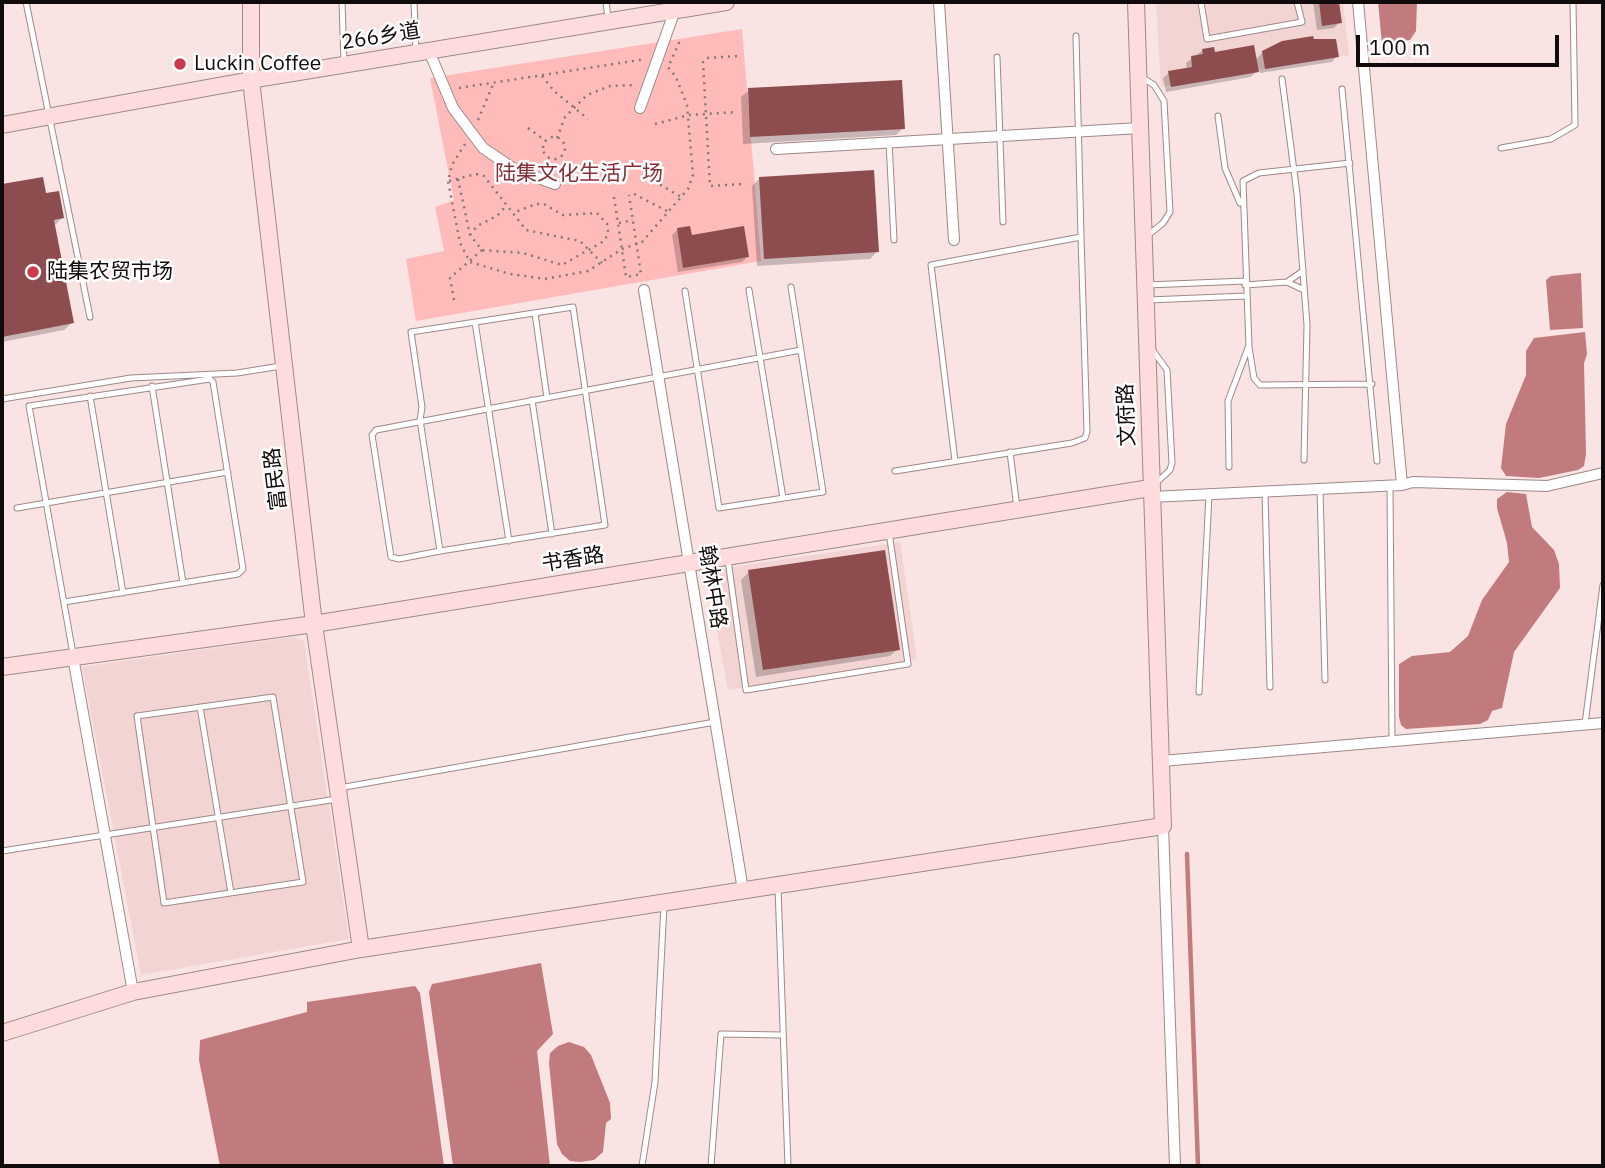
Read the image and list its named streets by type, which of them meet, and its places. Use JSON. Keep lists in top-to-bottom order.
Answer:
{
  "streets": {
    "street": [
      "266乡道",
      "文府路",
      "富民路",
      "书香路",
      "翰林中路"
    ]
  },
  "crossings": [
    ["266乡道", "富民路"],
    ["文府路", "书香路"],
    ["富民路", "书香路"],
    ["书香路", "翰林中路"]
  ],
  "parks": ["陆集文化生活广场"],
  "places": ["Luckin Coffee", "陆集农贸市场"],
  "scale_bar": "100 m"
}
